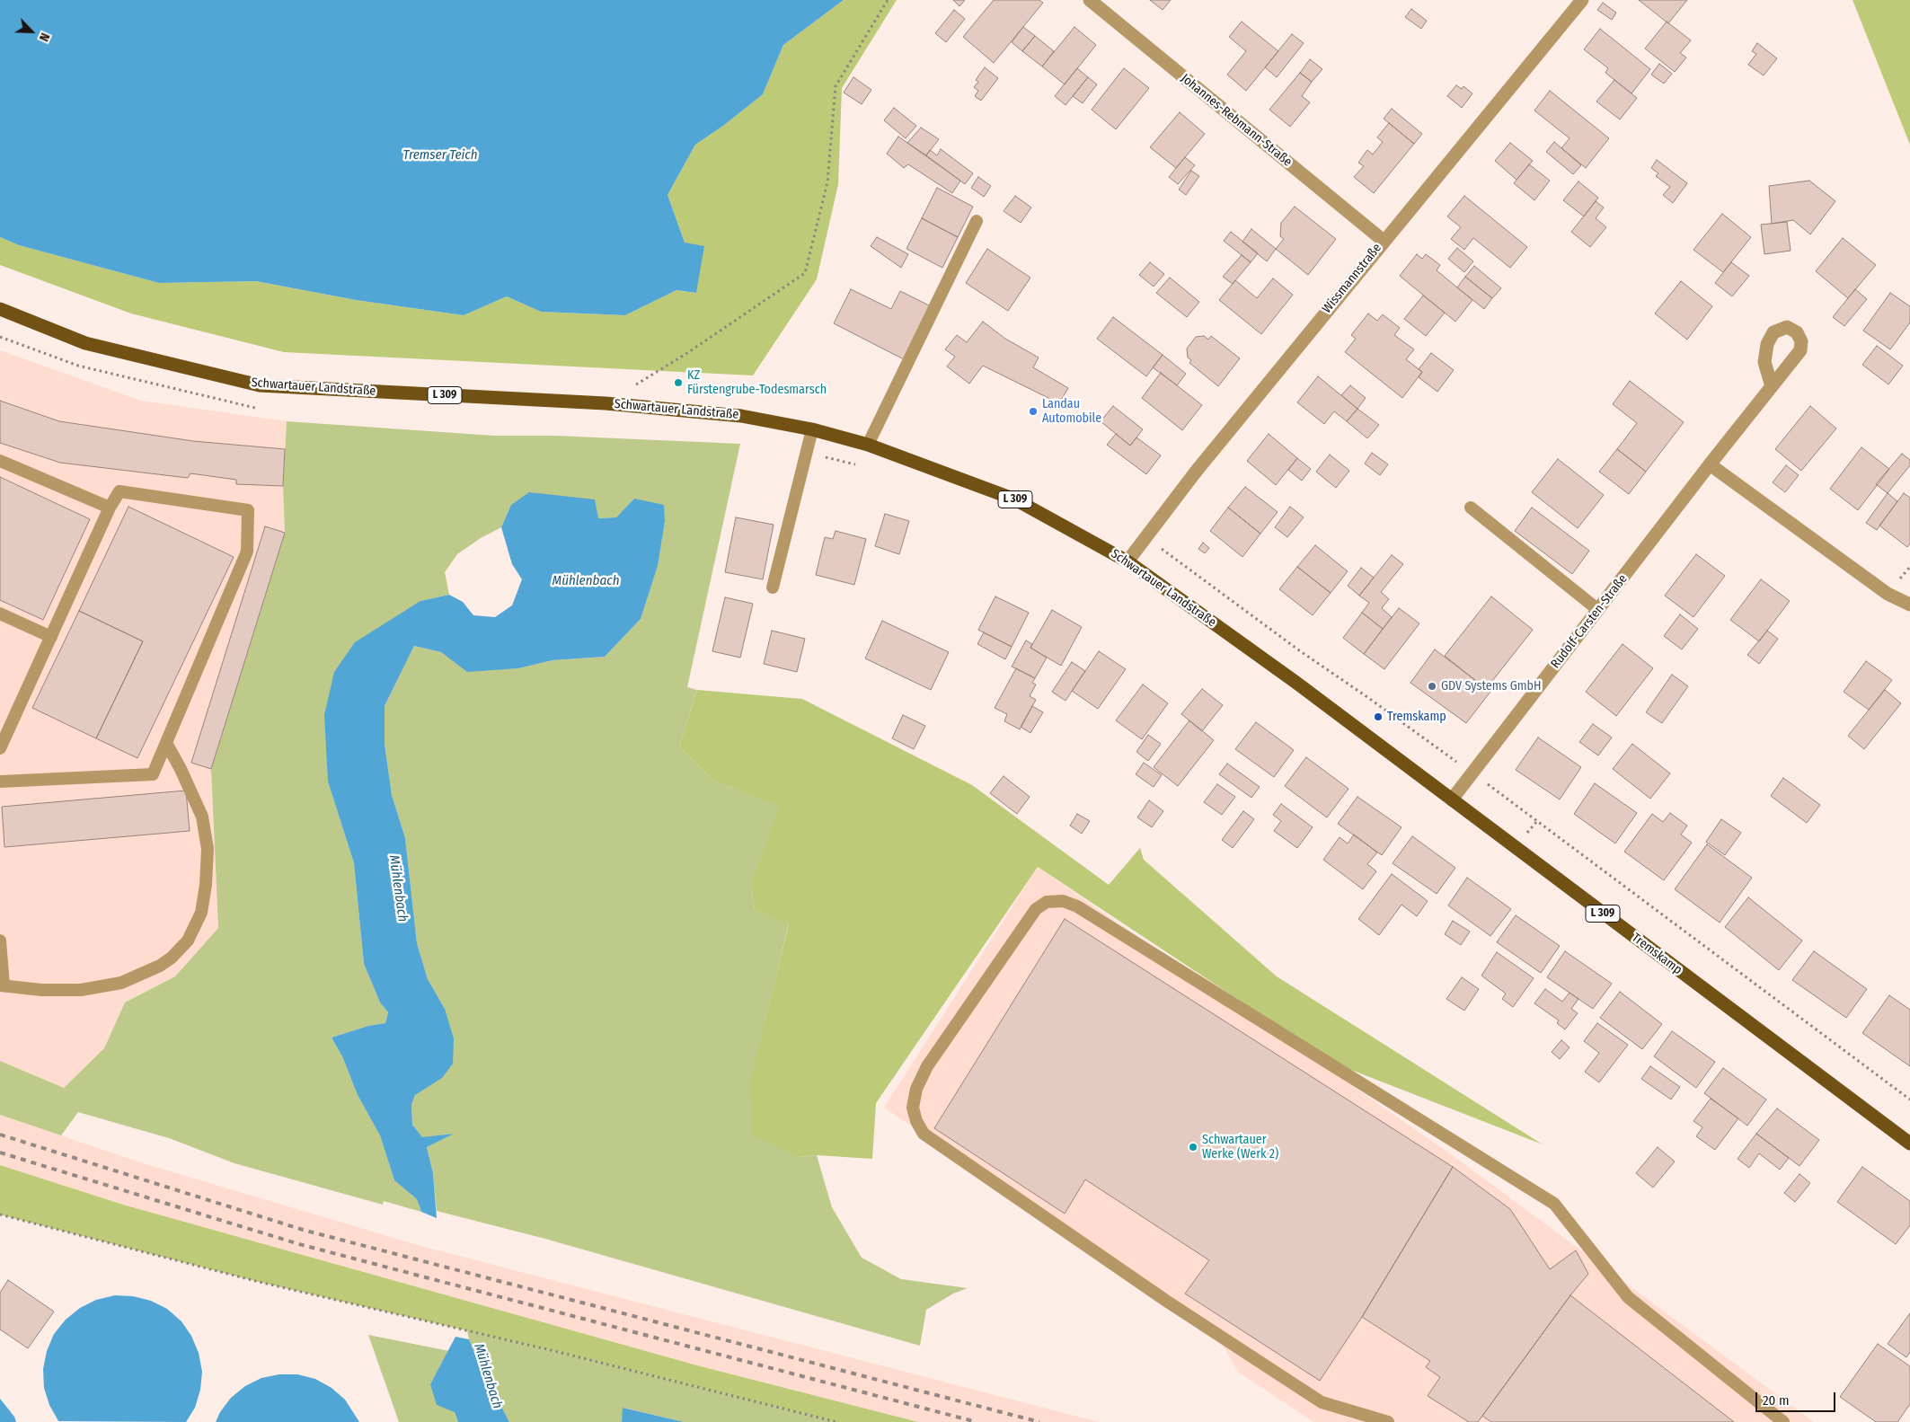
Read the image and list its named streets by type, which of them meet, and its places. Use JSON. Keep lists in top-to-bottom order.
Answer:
{
  "streets": {
    "main road": ["Schwartauer Landstraße", "L 309", "Tremskamp"],
    "street": ["Johannes-Rebmann-Straße", "Wissmannstraße", "Rudolf-Carsten-Straße"]
  },
  "crossings": [
    ["Johannes-Rebmann-Straße", "Wissmannstraße"],
    ["Wissmannstraße", "Schwartauer Landstraße"],
    ["Schwartauer Landstraße", "Tremskamp"],
    ["Rudolf-Carsten-Straße", "Tremskamp"]
  ],
  "water": ["Tremser Teich", "Mühlenbach"],
  "places": [
    "KZ Fürstengrube-Todesmarsch",
    "Landau Automobile",
    "GDV Systems GmbH",
    "Tremskamp",
    "Schwartauer Werke (Werk 2)"
  ],
  "scale_bar": "20 m",
  "north": "bottom right"
}
